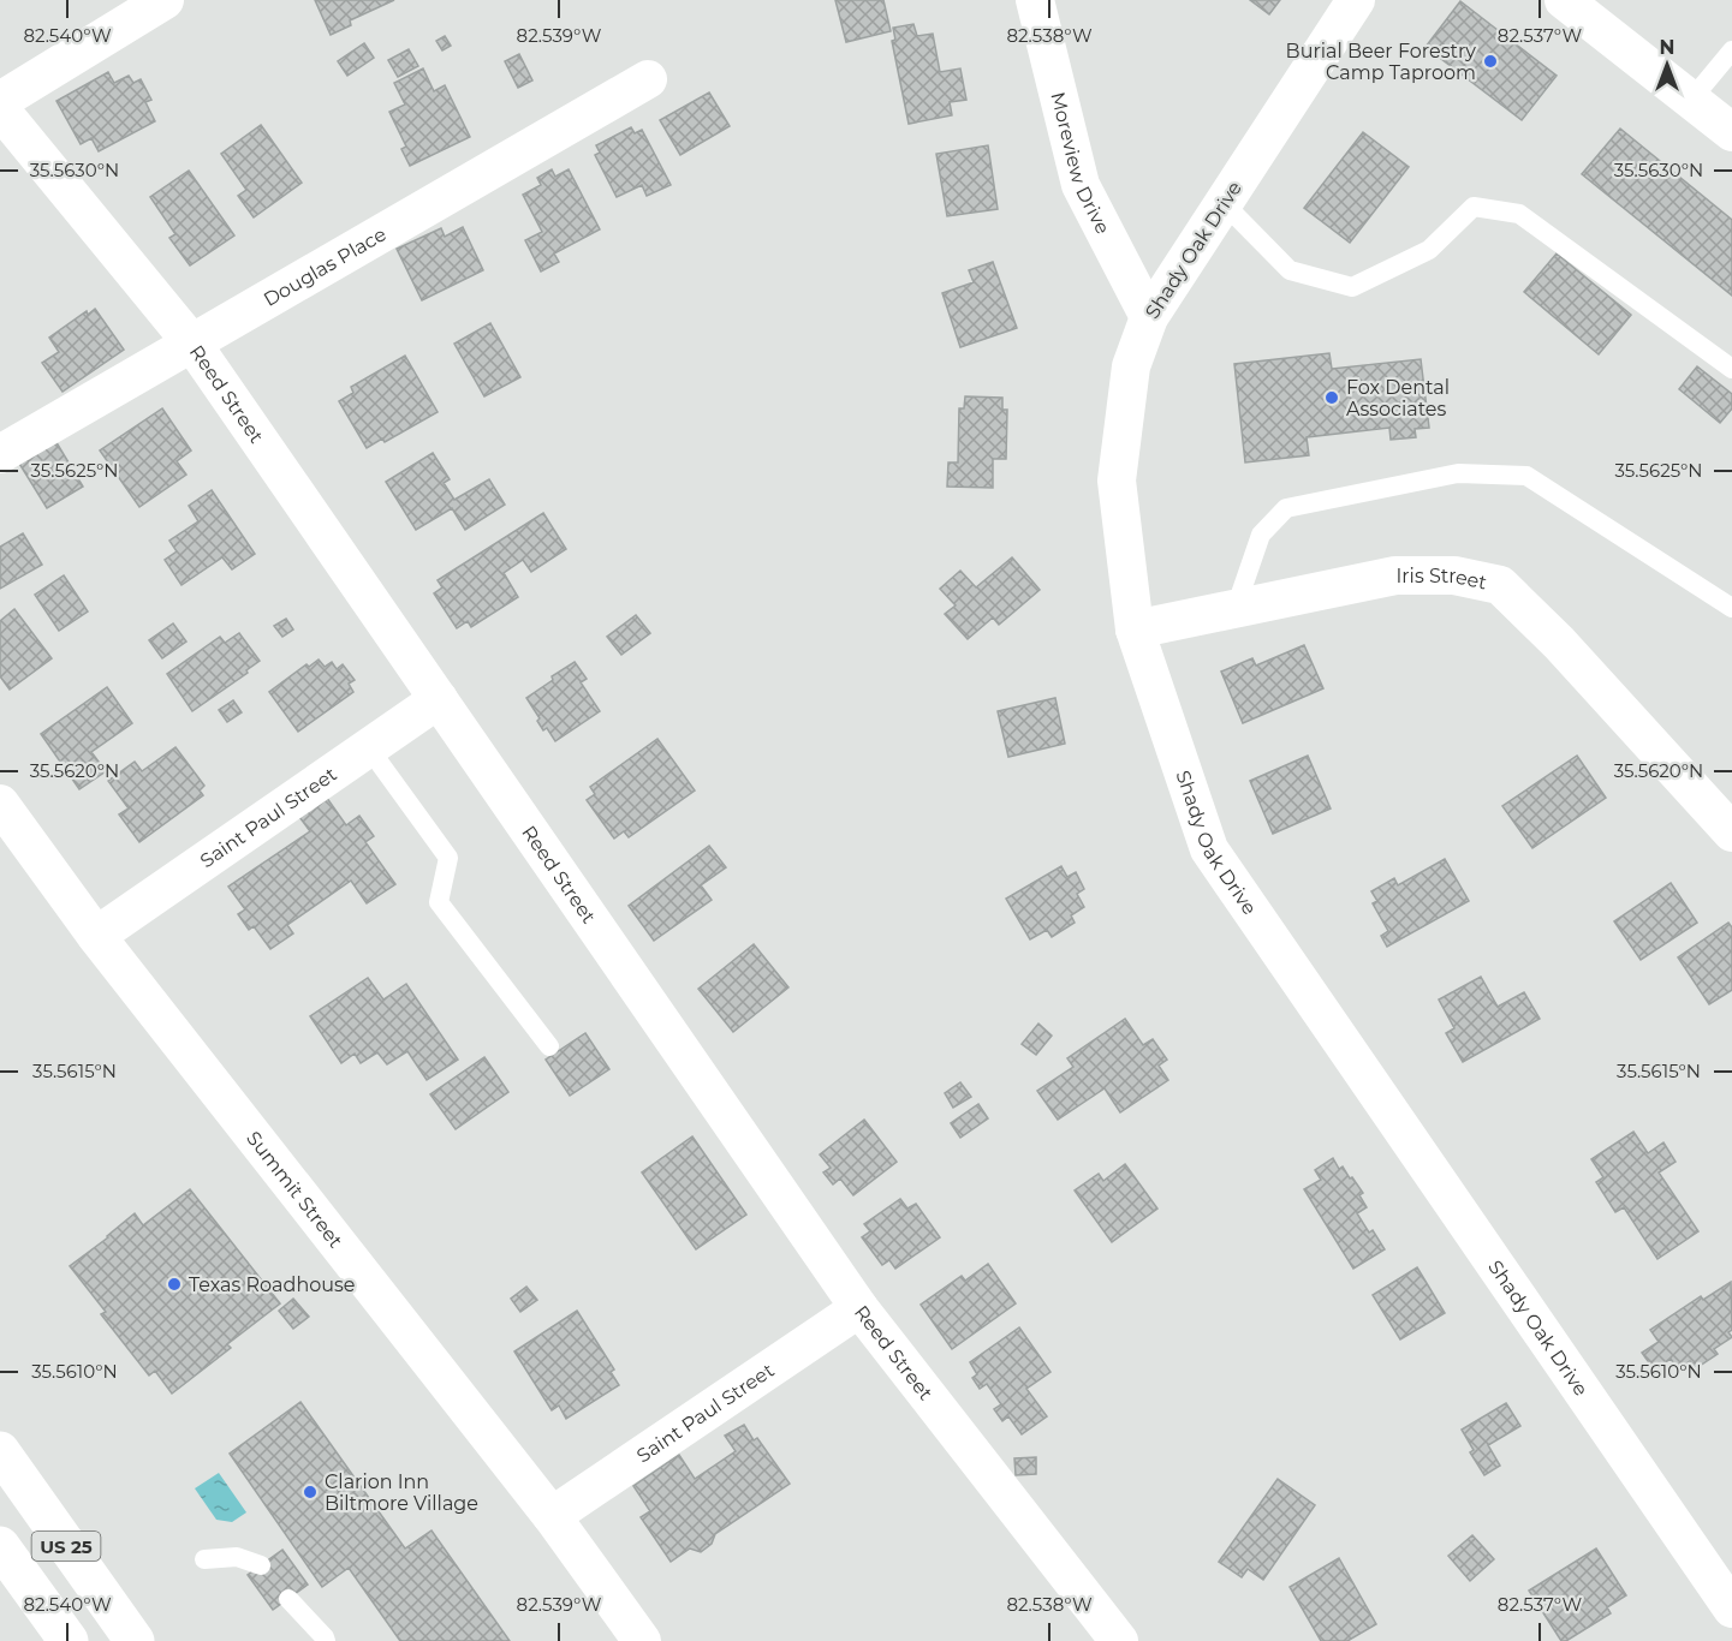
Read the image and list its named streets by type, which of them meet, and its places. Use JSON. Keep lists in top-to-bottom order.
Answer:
{
  "streets": {
    "main road": ["US 25"],
    "street": [
      "Moreview Drive",
      "Shady Oak Drive",
      "Douglas Place",
      "Reed Street",
      "Iris Street",
      "Saint Paul Street",
      "Summit Street"
    ]
  },
  "crossings": [
    ["Moreview Drive", "Shady Oak Drive"],
    ["Shady Oak Drive", "Iris Street"],
    ["Douglas Place", "Reed Street"],
    ["Reed Street", "Saint Paul Street"],
    ["Saint Paul Street", "Summit Street"]
  ],
  "places": [
    "Burial Beer Forestry Camp Taproom",
    "Fox Dental Associates",
    "Texas Roadhouse",
    "Clarion Inn Biltmore Village"
  ],
  "north": "top",
  "coordinates": [
    "82.540°W",
    "82.539°W",
    "82.538°W",
    "82.537°W",
    "35.5630°N",
    "35.5625°N",
    "35.5620°N",
    "35.5615°N",
    "35.5610°N"
  ]
}
